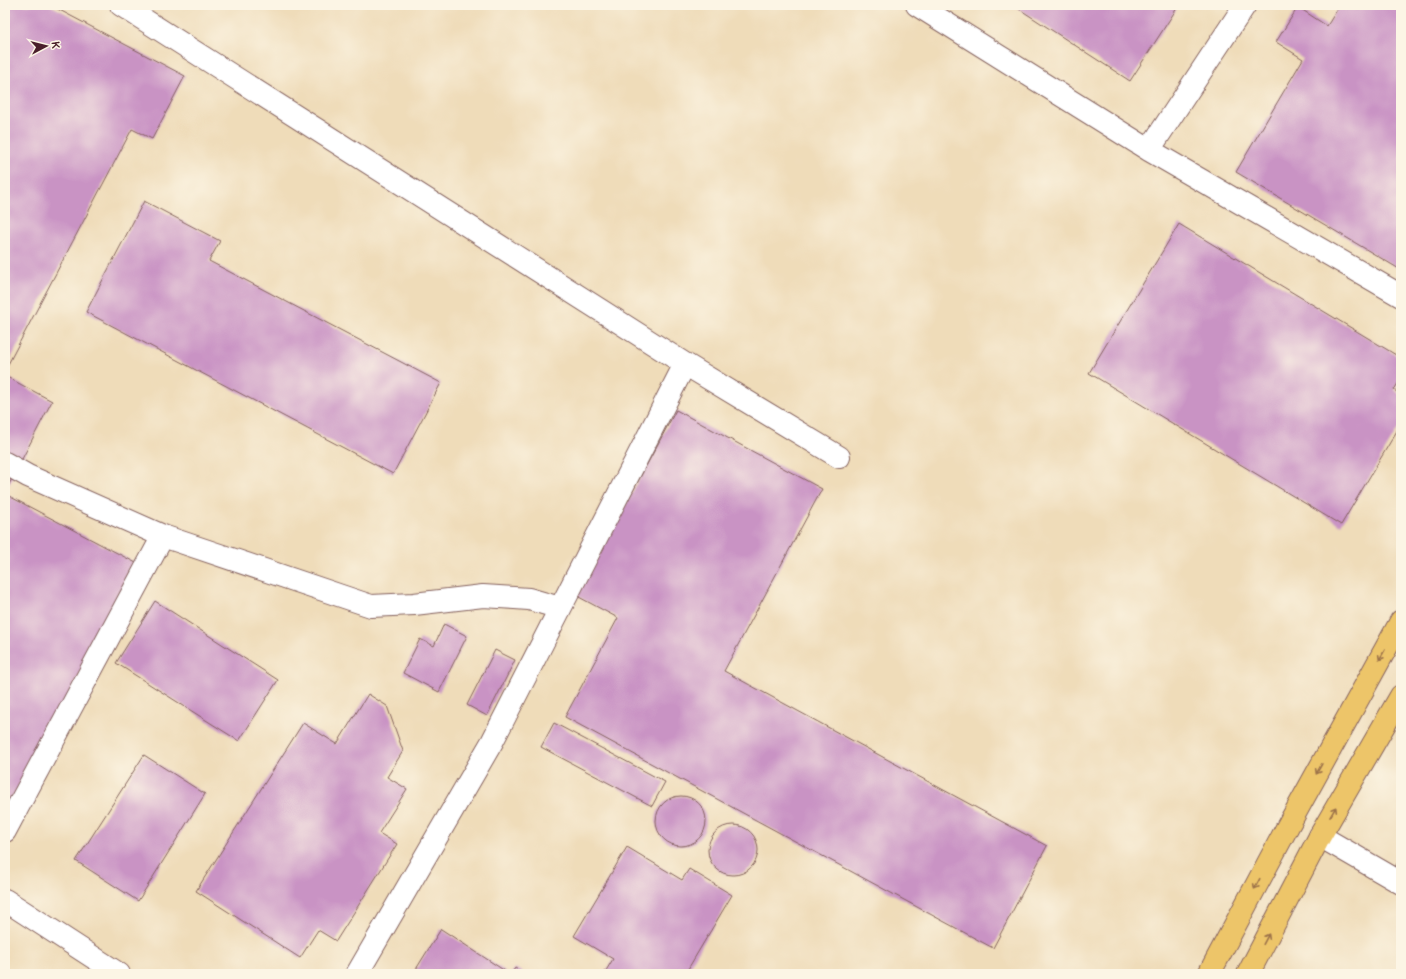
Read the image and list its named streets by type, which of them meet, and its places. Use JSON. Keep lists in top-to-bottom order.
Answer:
{
  "north": "right"
}
